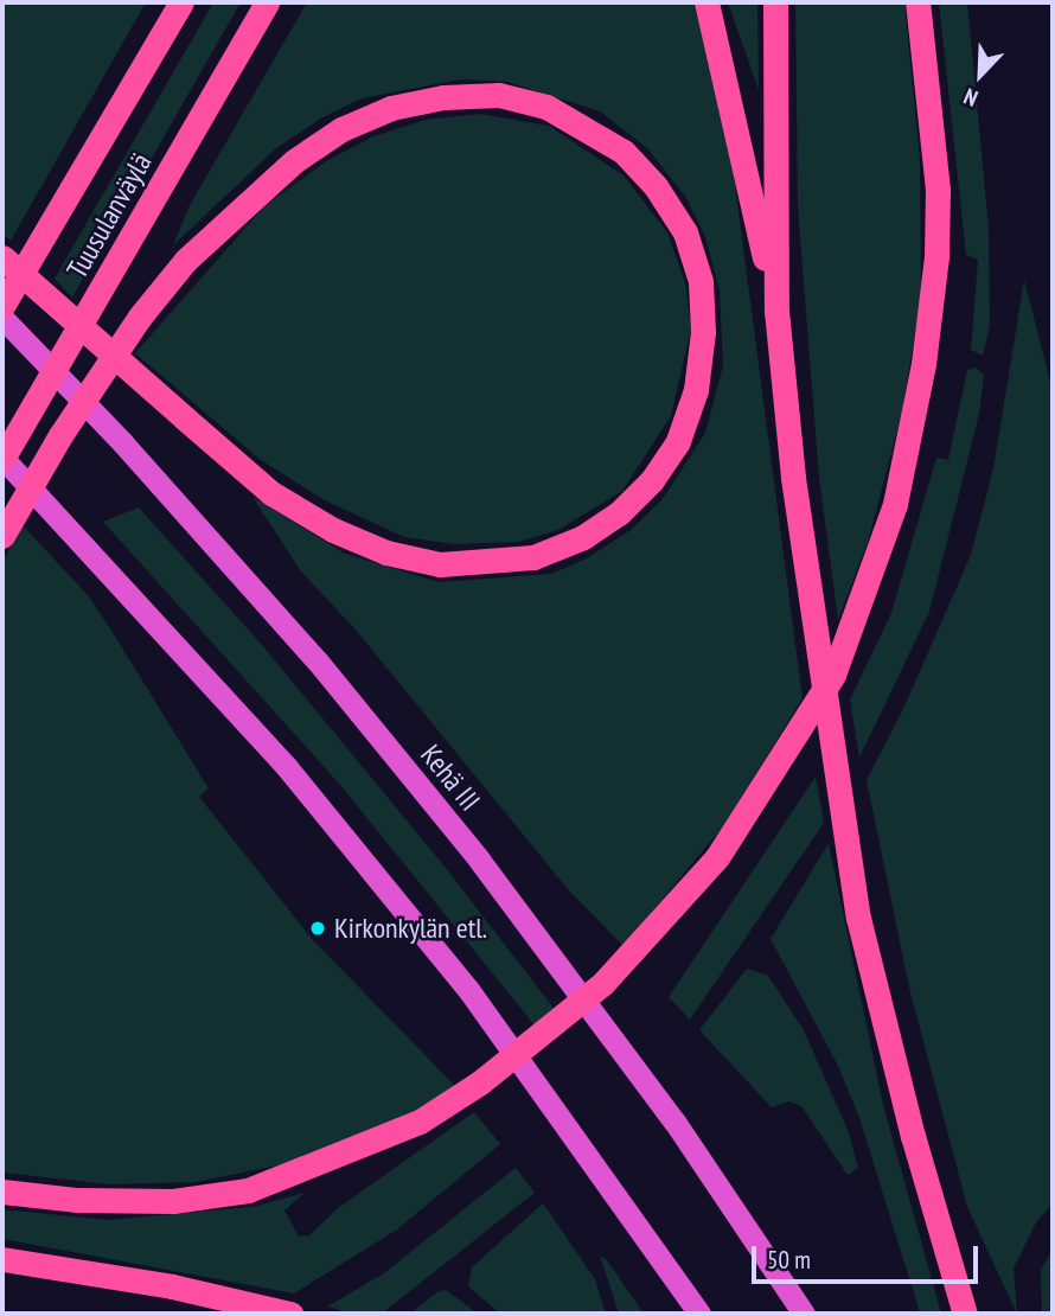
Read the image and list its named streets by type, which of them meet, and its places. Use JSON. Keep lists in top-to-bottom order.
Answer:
{
  "streets": {
    "highway": ["Tuusulanväylä", "Kehä III"]
  },
  "places": ["Kirkonkylän etl."],
  "scale_bar": "50 m",
  "north": "bottom left"
}
